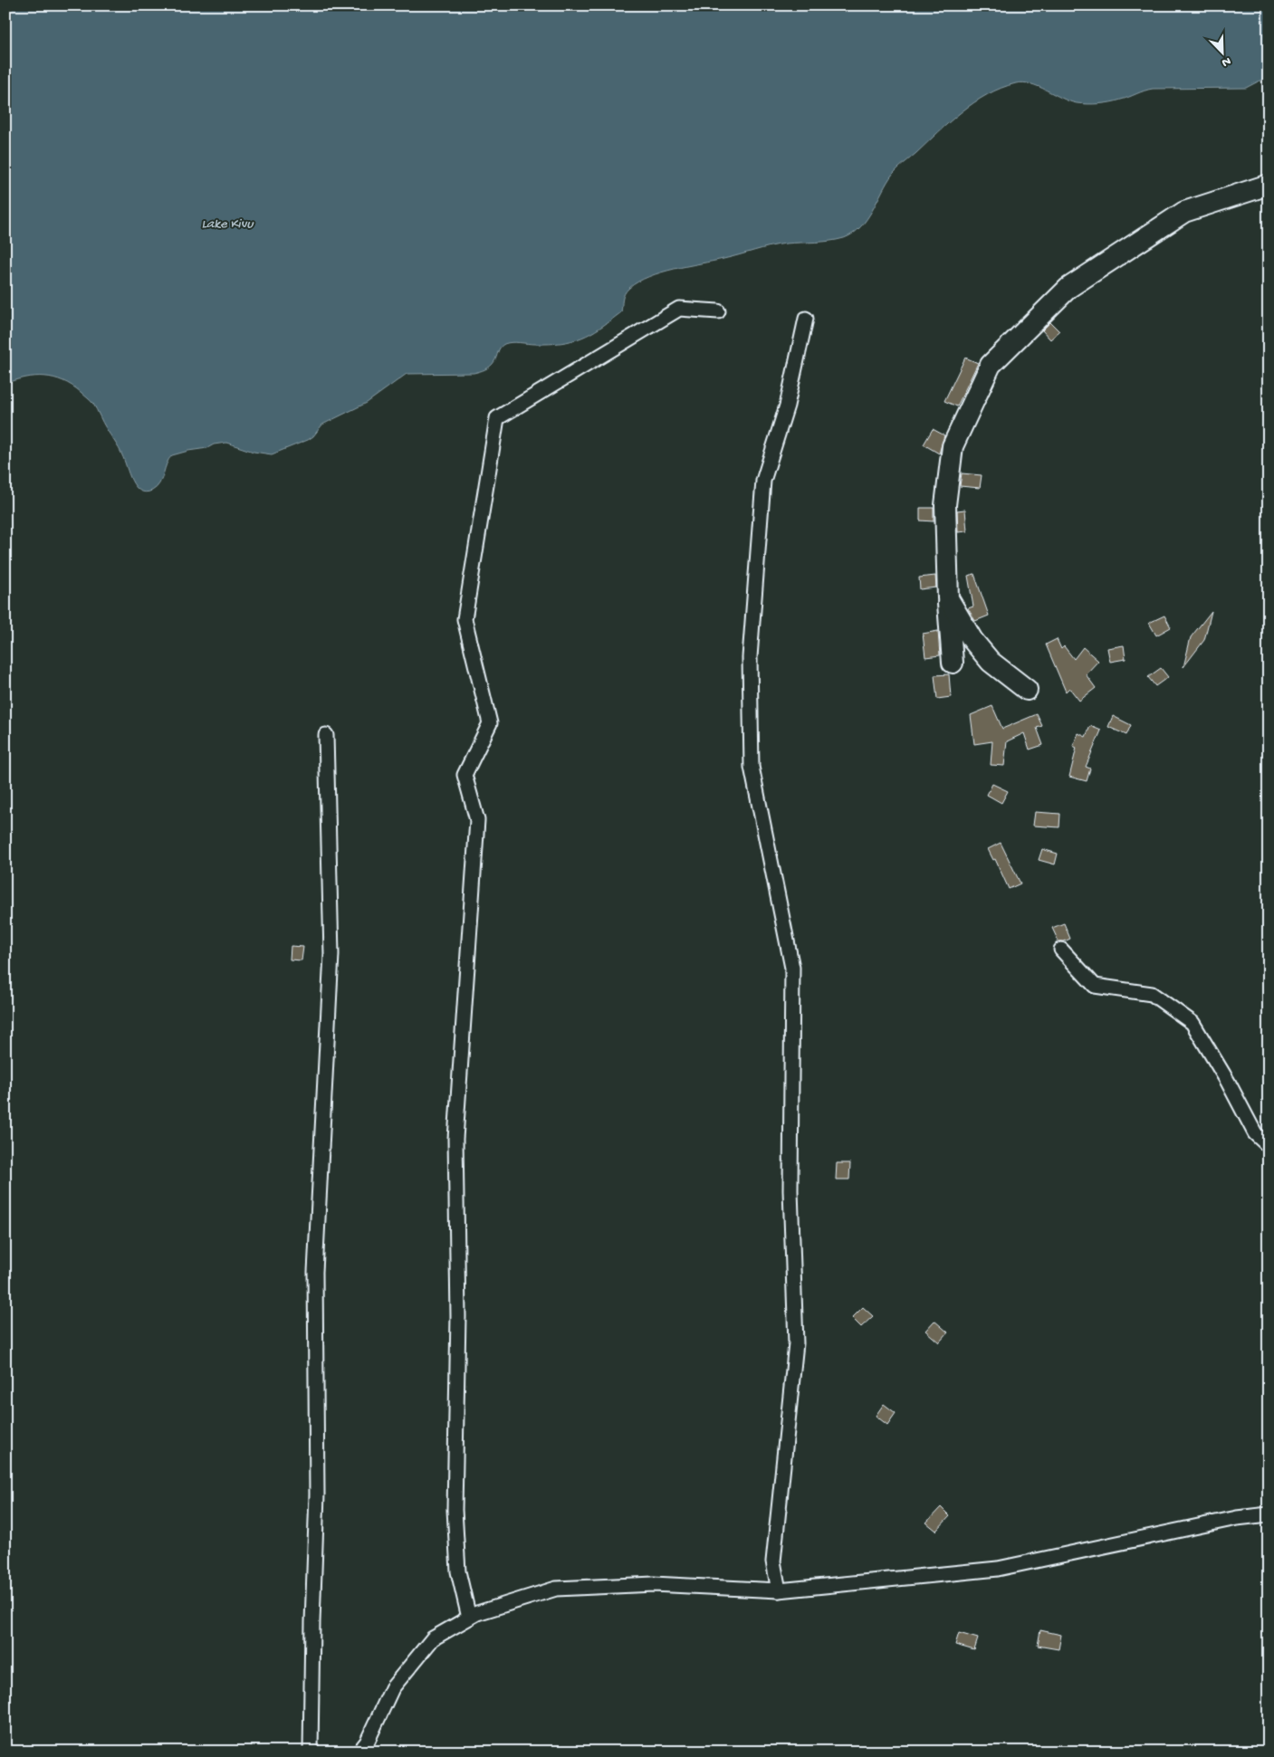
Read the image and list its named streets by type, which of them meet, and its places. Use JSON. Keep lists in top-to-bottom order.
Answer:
{
  "water": ["Lake Kivu"],
  "north": "bottom right"
}
